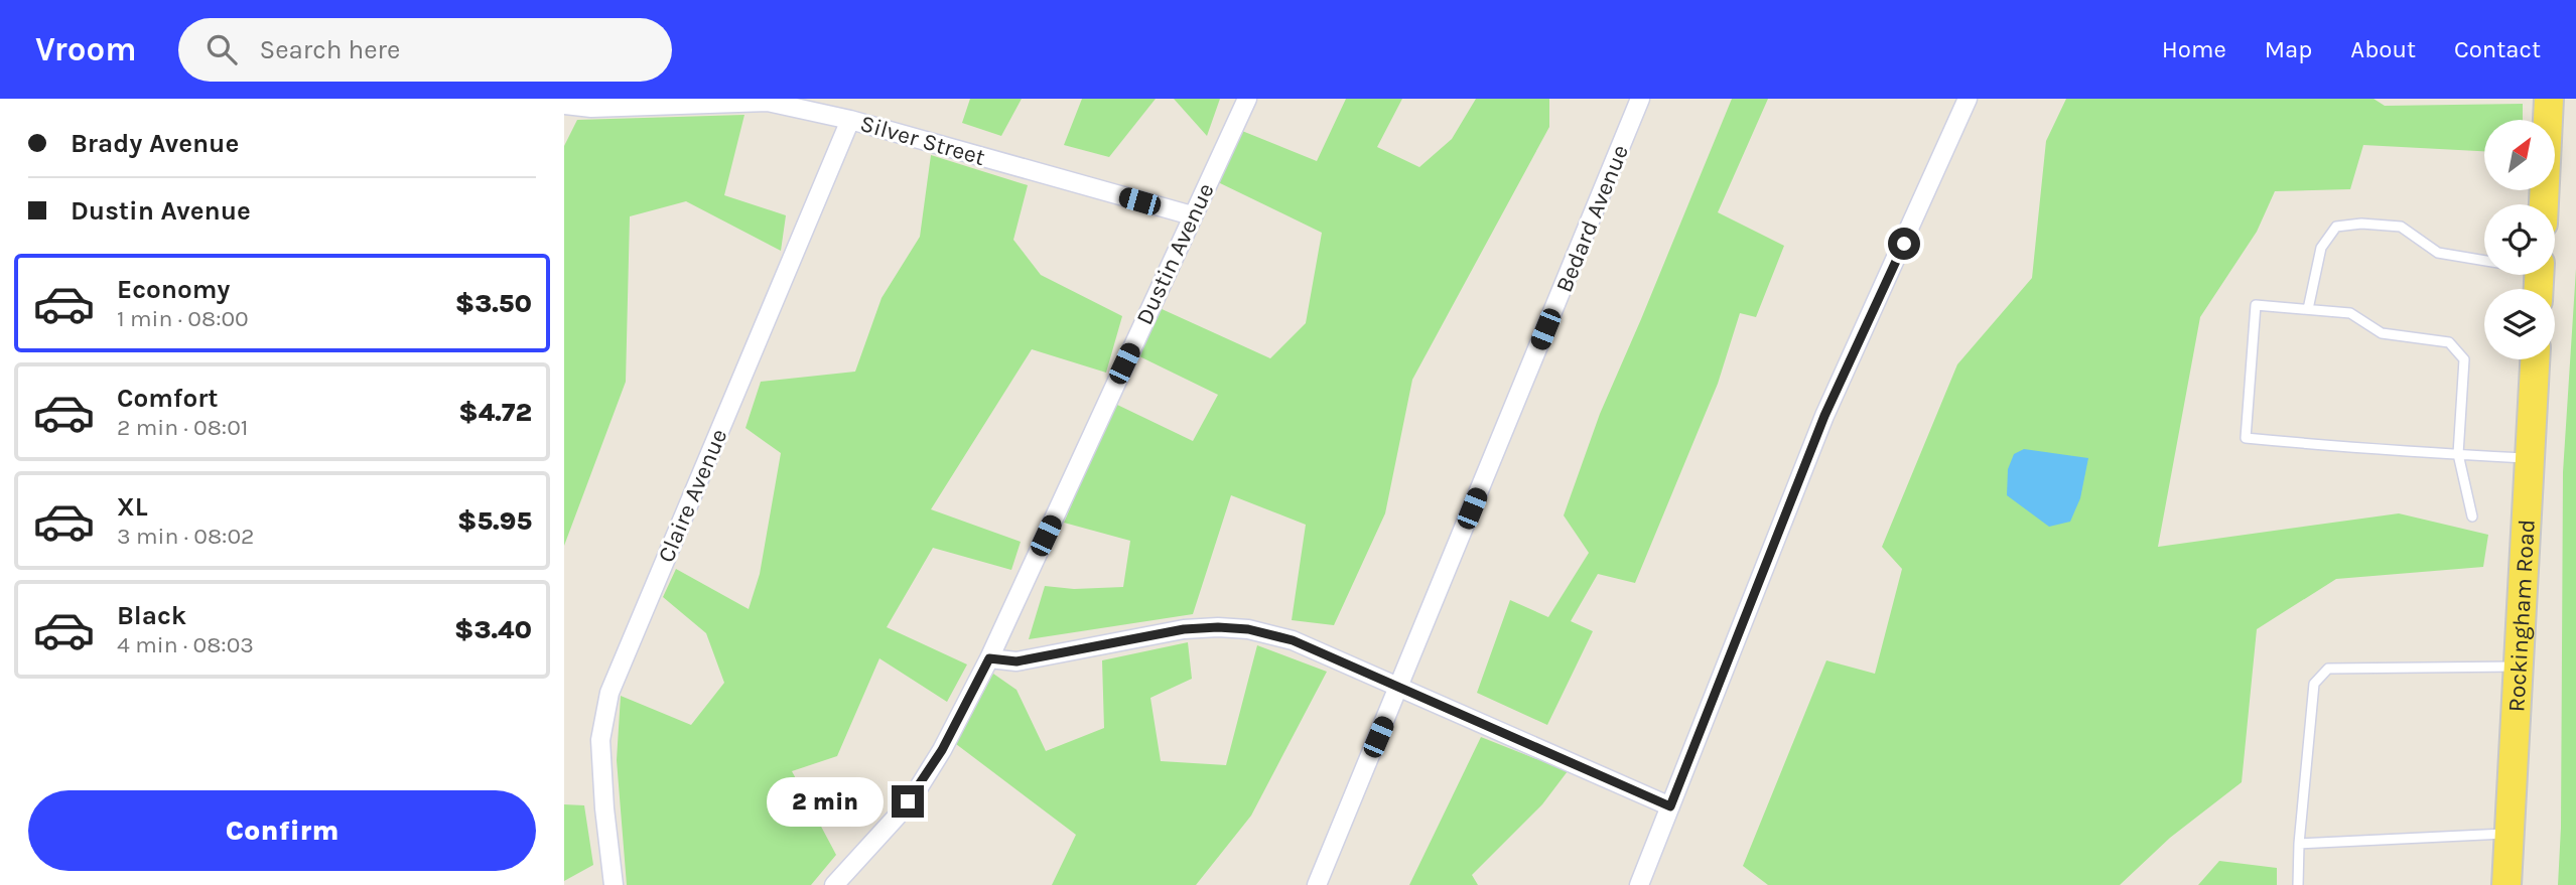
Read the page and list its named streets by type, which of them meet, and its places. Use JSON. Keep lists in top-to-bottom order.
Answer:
{
  "streets": {
    "main road": ["Rockingham Road"],
    "street": [
      "Silver Street",
      "Bedard Avenue",
      "Dustin Avenue",
      "Claire Avenue"
    ]
  },
  "crossings": [
    ["Silver Street", "Dustin Avenue"],
    ["Silver Street", "Claire Avenue"]
  ],
  "north": "top right",
  "page": {
    "header": "Vroom",
    "search": "Search here",
    "nav": [
      "Home",
      "Map",
      "About",
      "Contact"
    ],
    "banner": ["Brady Avenue", "Dustin Avenue"],
    "list": [
      {
        "name": "Economy",
        "note": "1 min · 08:00",
        "value": "$3.50"
      },
      {
        "name": "Comfort",
        "note": "2 min · 08:01",
        "value": "$4.72"
      },
      {
        "name": "XL",
        "note": "3 min · 08:02",
        "value": "$5.95"
      },
      {
        "name": "Black",
        "note": "4 min · 08:03",
        "value": "$3.40"
      }
    ],
    "buttons": "Confirm",
    "bubble": "2 min"
  }
}
